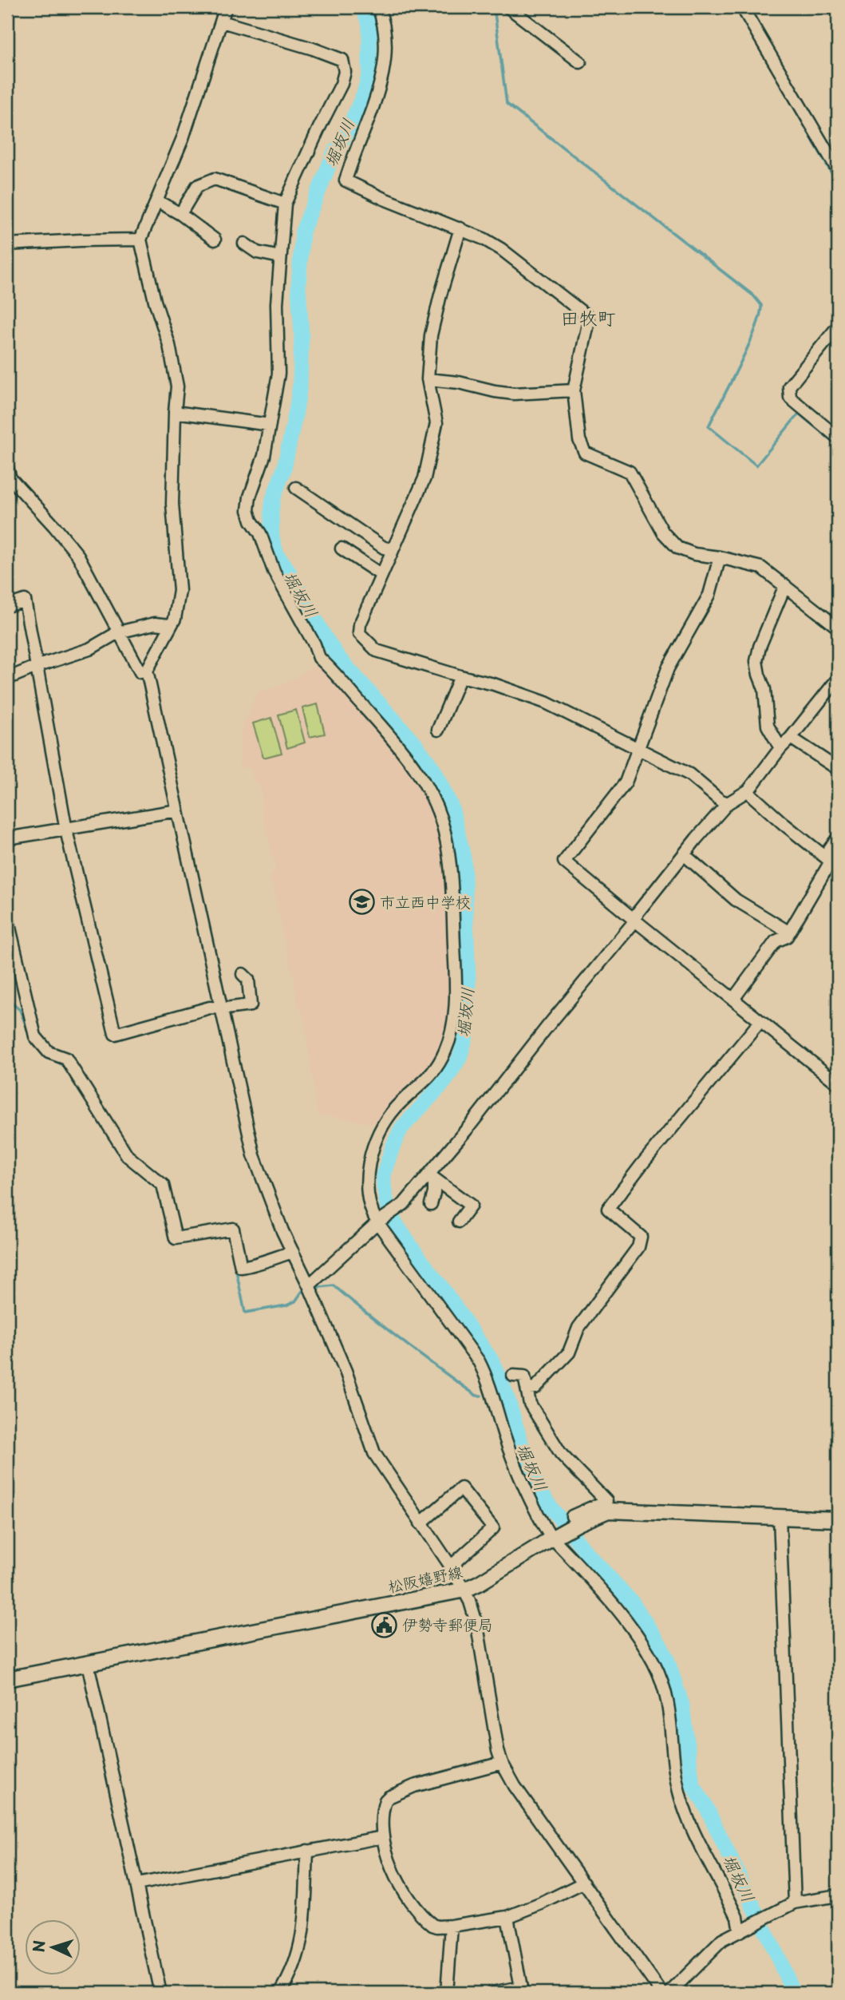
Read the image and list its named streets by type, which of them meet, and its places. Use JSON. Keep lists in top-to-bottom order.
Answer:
{
  "streets": {
    "main road": ["松阪嬉野線"]
  },
  "districts": ["田牧町"],
  "water": ["堀坂川"],
  "places": {
    "school or university": ["市立西中学校"],
    "public building": ["伊勢寺郵便局"]
  },
  "north": "left"
}
